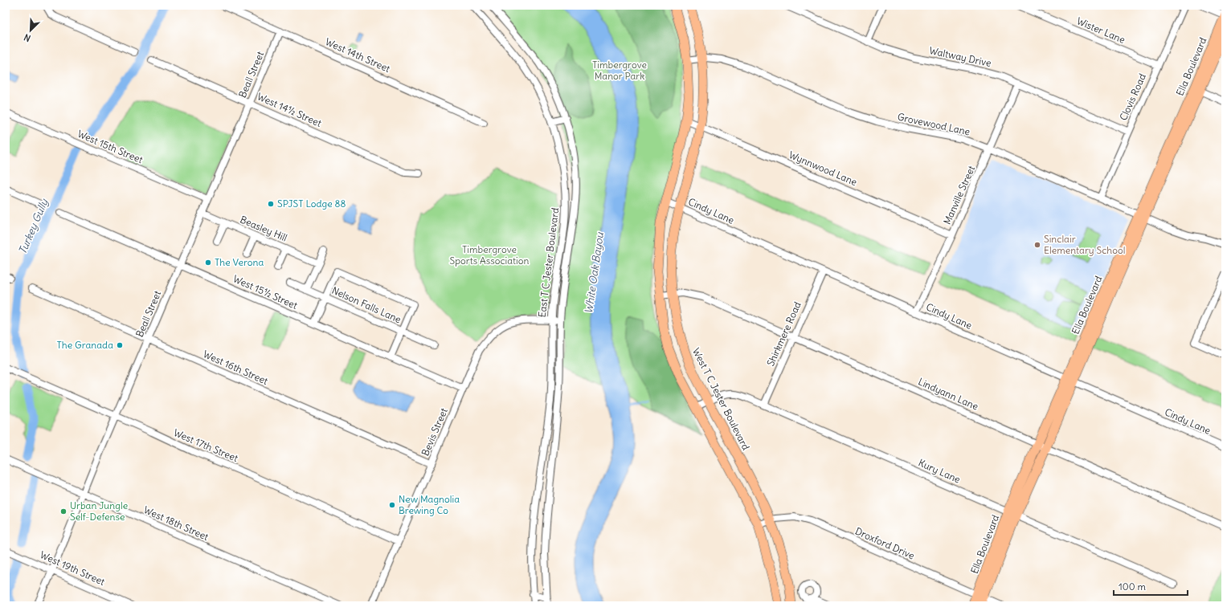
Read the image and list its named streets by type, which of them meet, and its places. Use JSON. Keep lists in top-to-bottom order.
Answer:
{
  "streets": {
    "main road": ["Ella Boulevard", "West T C Jester Boulevard"],
    "street": [
      "Wister Lane",
      "West 14th Street",
      "Waltway Drive",
      "Beall Street",
      "Clovis Road",
      "West 14½ Street",
      "Grovewood Lane",
      "West 15th Street",
      "Wynnwood Lane",
      "Manville Street",
      "Cindy Lane",
      "Beasley Hill",
      "East T C Jester Boulevard",
      "West 15½ Street",
      "Nelson Falls Lane",
      "Shirkmere Road",
      "West 16th Street",
      "Lindyann Lane",
      "Bevis Street",
      "West 17th Street",
      "Kury Lane",
      "West 18th Street",
      "Droxford Drive",
      "West 19th Street"
    ]
  },
  "crossings": [
    ["Wister Lane", "Clovis Road"],
    ["West 14th Street", "Beall Street"],
    ["Waltway Drive", "Clovis Road"],
    ["Waltway Drive", "Manville Street"],
    ["Ella Boulevard", "Grovewood Lane"],
    ["Ella Boulevard", "Cindy Lane"],
    ["Ella Boulevard", "Lindyann Lane"],
    ["Ella Boulevard", "Kury Lane"],
    ["Ella Boulevard", "Droxford Drive"],
    ["Beall Street", "West 14½ Street"],
    ["Beall Street", "West 15th Street"],
    ["Beall Street", "Beasley Hill"],
    ["Beall Street", "West 15½ Street"],
    ["Beall Street", "West 16th Street"],
    ["Beall Street", "West 17th Street"],
    ["Beall Street", "West 18th Street"],
    ["Beall Street", "West 19th Street"],
    ["Clovis Road", "Grovewood Lane"],
    ["Grovewood Lane", "Manville Street"],
    ["Grovewood Lane", "West T C Jester Boulevard"],
    ["Wynnwood Lane", "Manville Street"],
    ["Wynnwood Lane", "West T C Jester Boulevard"],
    ["Manville Street", "Cindy Lane"],
    ["Cindy Lane", "Shirkmere Road"],
    ["Cindy Lane", "West T C Jester Boulevard"],
    ["East T C Jester Boulevard", "Bevis Street"],
    ["West 15½ Street", "Bevis Street"],
    ["Shirkmere Road", "Lindyann Lane"],
    ["Shirkmere Road", "Kury Lane"],
    ["West 16th Street", "Bevis Street"],
    ["Lindyann Lane", "West T C Jester Boulevard"],
    ["West T C Jester Boulevard", "Kury Lane"],
    ["West T C Jester Boulevard", "Droxford Drive"],
    ["Bevis Street", "West 17th Street"]
  ],
  "water": ["Turkey Gully", "White Oak Bayou"],
  "parks": ["Timbergrove Manor Park", "Timbergrove Sports Association"],
  "places": [
    "SPJST Lodge 88",
    "Sinclair Elementary School",
    "The Verona",
    "The Granada",
    "New Magnolia Brewing Co",
    "Urban Jungle Self-Defense"
  ],
  "scale_bar": "100 m",
  "north": "bottom left"
}
